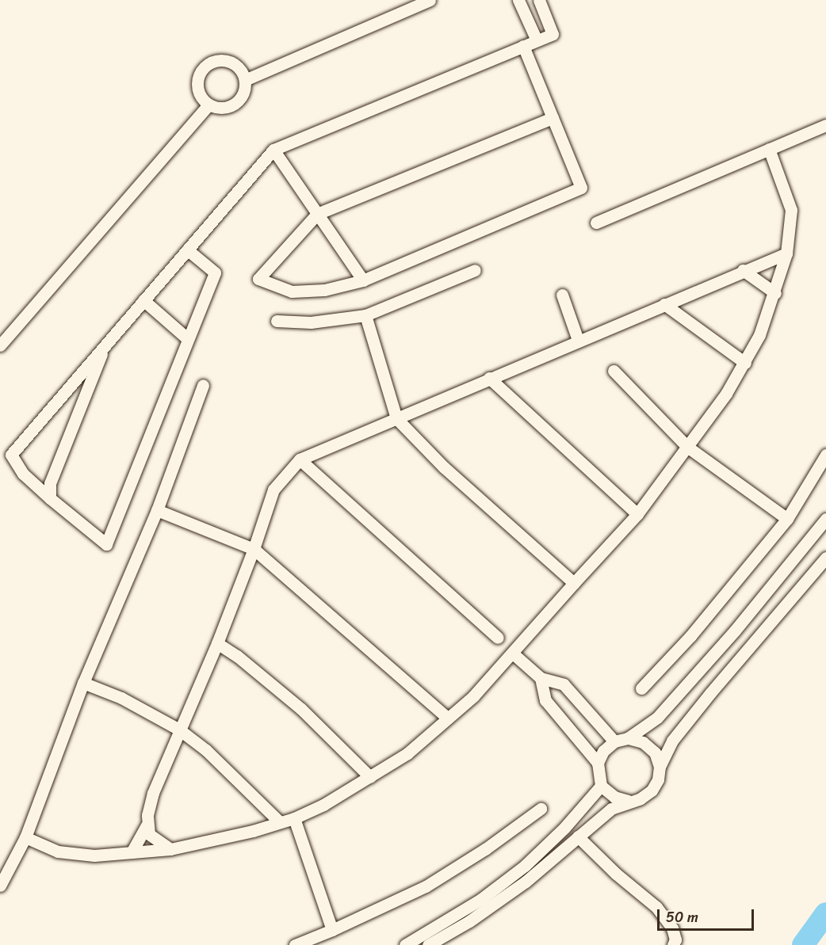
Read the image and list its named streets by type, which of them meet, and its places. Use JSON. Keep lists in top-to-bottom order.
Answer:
{
  "scale_bar": "50 m"
}
